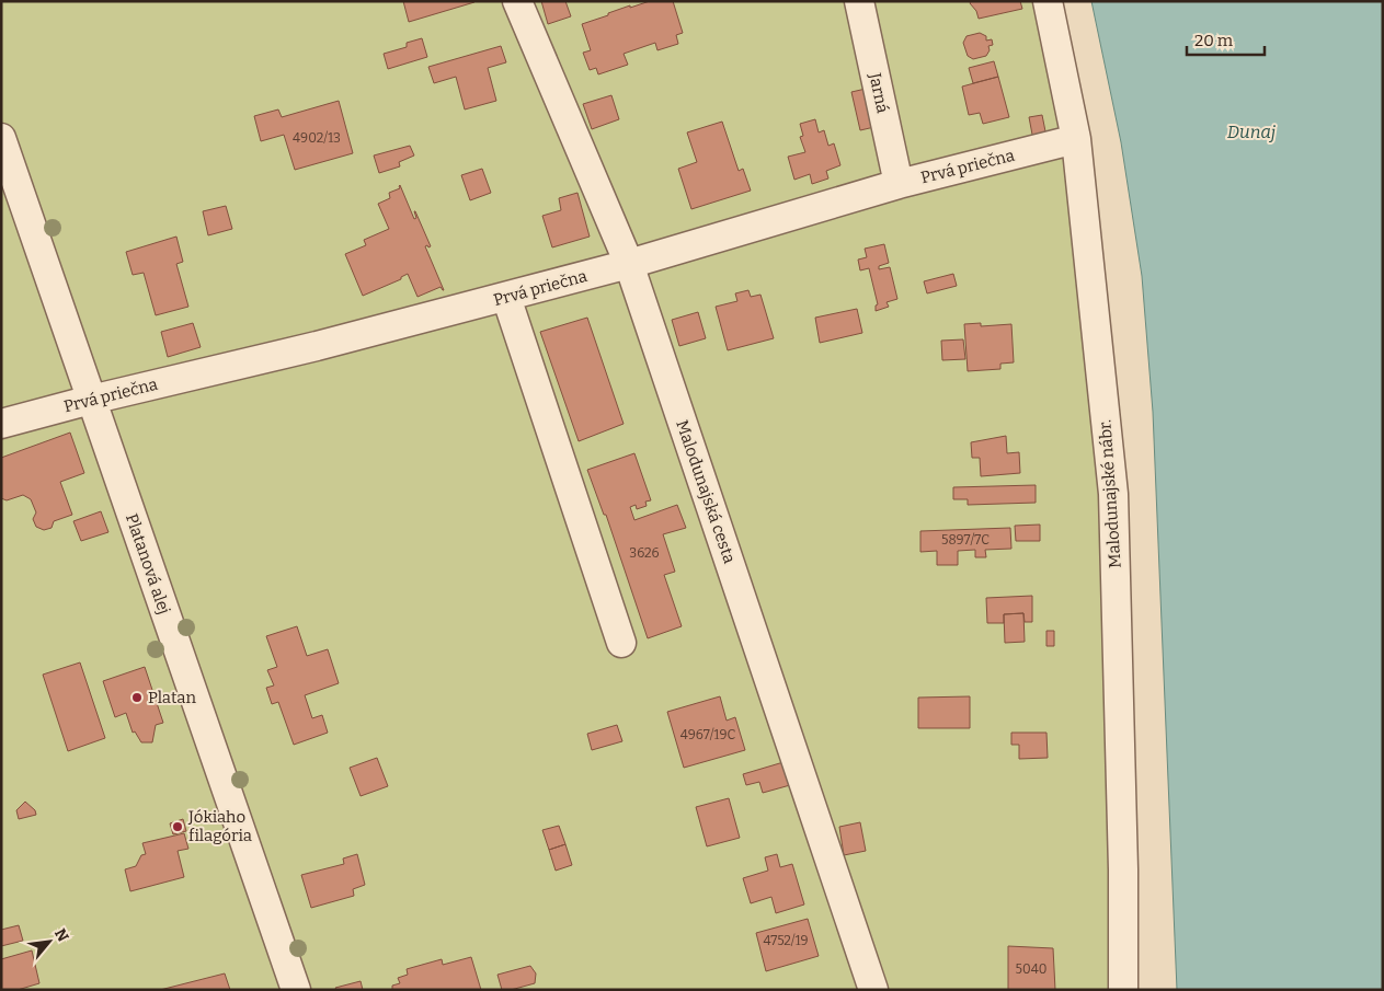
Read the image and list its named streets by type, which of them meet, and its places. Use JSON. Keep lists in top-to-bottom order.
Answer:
{
  "streets": {
    "street": [
      "Jarná",
      "Prvá priečna",
      "Malodunajská cesta",
      "Malodunajské nábr.",
      "Platanová alej"
    ]
  },
  "crossings": [
    ["Jarná", "Prvá priečna"],
    ["Prvá priečna", "Malodunajská cesta"],
    ["Prvá priečna", "Malodunajské nábr."],
    ["Prvá priečna", "Platanová alej"]
  ],
  "water": ["Dunaj"],
  "places": ["Platan", "Jókiaho filagória"],
  "house_numbers": [
    "4902/13",
    "5897/7C",
    "3626",
    "4967/19C",
    "4752/19",
    "5040"
  ],
  "scale_bar": "20 m",
  "north": "top right"
}
